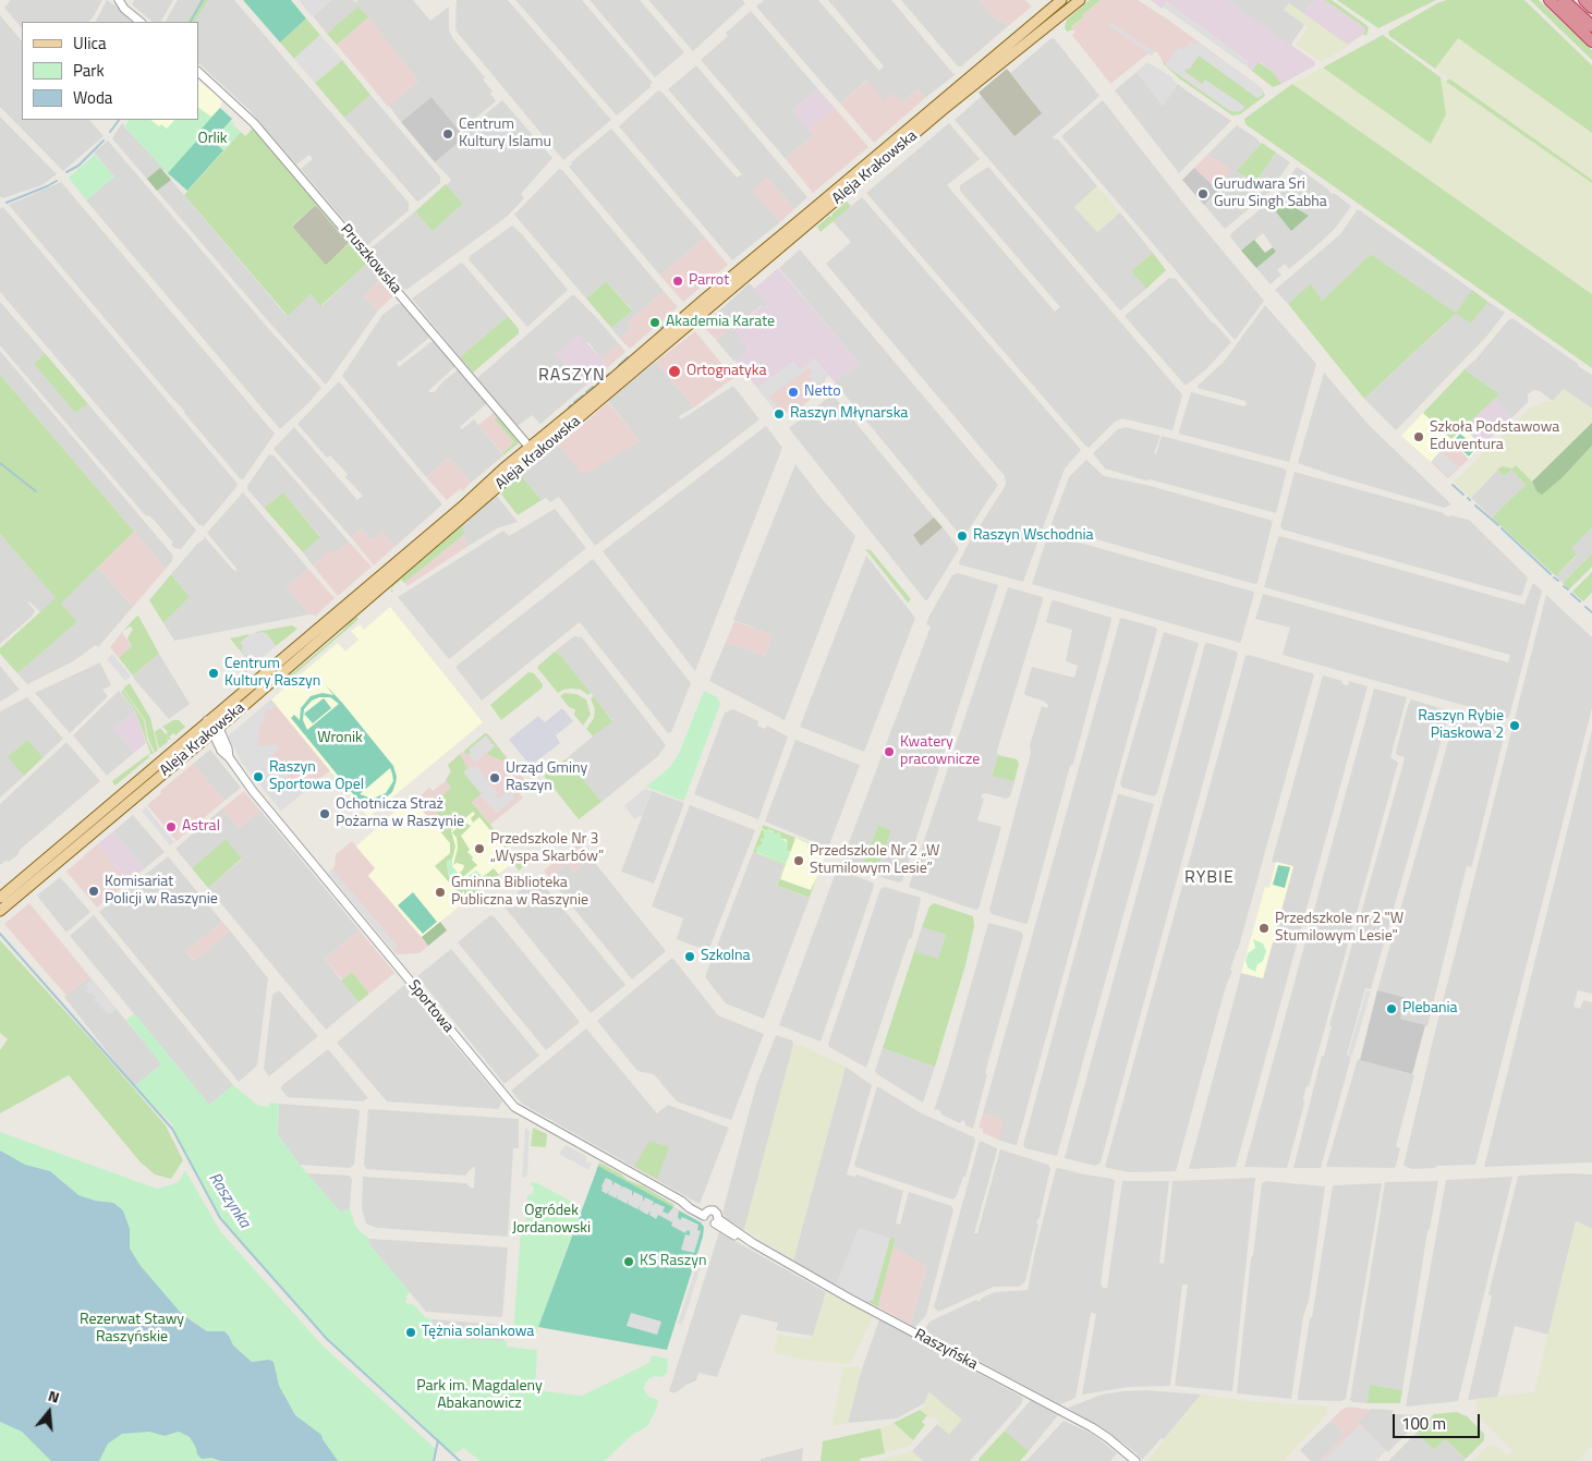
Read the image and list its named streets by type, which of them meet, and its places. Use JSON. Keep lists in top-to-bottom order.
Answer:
{
  "streets": {
    "main road": ["Aleja Krakowska"],
    "street": ["Pruszkowska", "Sportowa", "Raszyńska"]
  },
  "crossings": [
    ["Aleja Krakowska", "Pruszkowska"],
    ["Aleja Krakowska", "Sportowa"],
    ["Sportowa", "Raszyńska"]
  ],
  "districts": ["RASZYN", "RYBIE"],
  "water": ["Raszynka"],
  "parks": [
    "Orlik",
    "Wronik",
    "Ogródek Jordanowski",
    "Rezerwat Stawy Raszyńskie",
    "Park im. Magdaleny Abakanowicz"
  ],
  "places": [
    "Centrum Kultury Islamu",
    "Gurudwara Sri Guru Singh Sabha",
    "Parrot",
    "Akademia Karate",
    "Ortognatyka",
    "Netto",
    "Raszyn Młynarska",
    "Szkoła Podstawowa Eduventura",
    "Raszyn Wschodnia",
    "Centrum Kultury Raszyn",
    "Raszyn Rybie Piaskowa 2",
    "Kwatery pracownicze",
    "Raszyn Sportowa Opel",
    "Urząd Gminy Raszyn",
    "Ochotnicza Straż Pożarna w Raszynie",
    "Astral",
    "Przedszkole Nr 3 „Wyspa Skarbów”",
    "Przedszkole Nr 2 „W Stumilowym Lesie”",
    "Komisariat Policji w Raszynie",
    "Gminna Biblioteka Publiczna w Raszynie",
    "Przedszkole nr 2 \"W Stumilowym Lesie\"",
    "Szkolna",
    "Plebania",
    "KS Raszyn",
    "Tężnia solankowa"
  ],
  "legend": ["Ulica", "Park", "Woda"],
  "scale_bar": "100 m",
  "north": "top"
}
